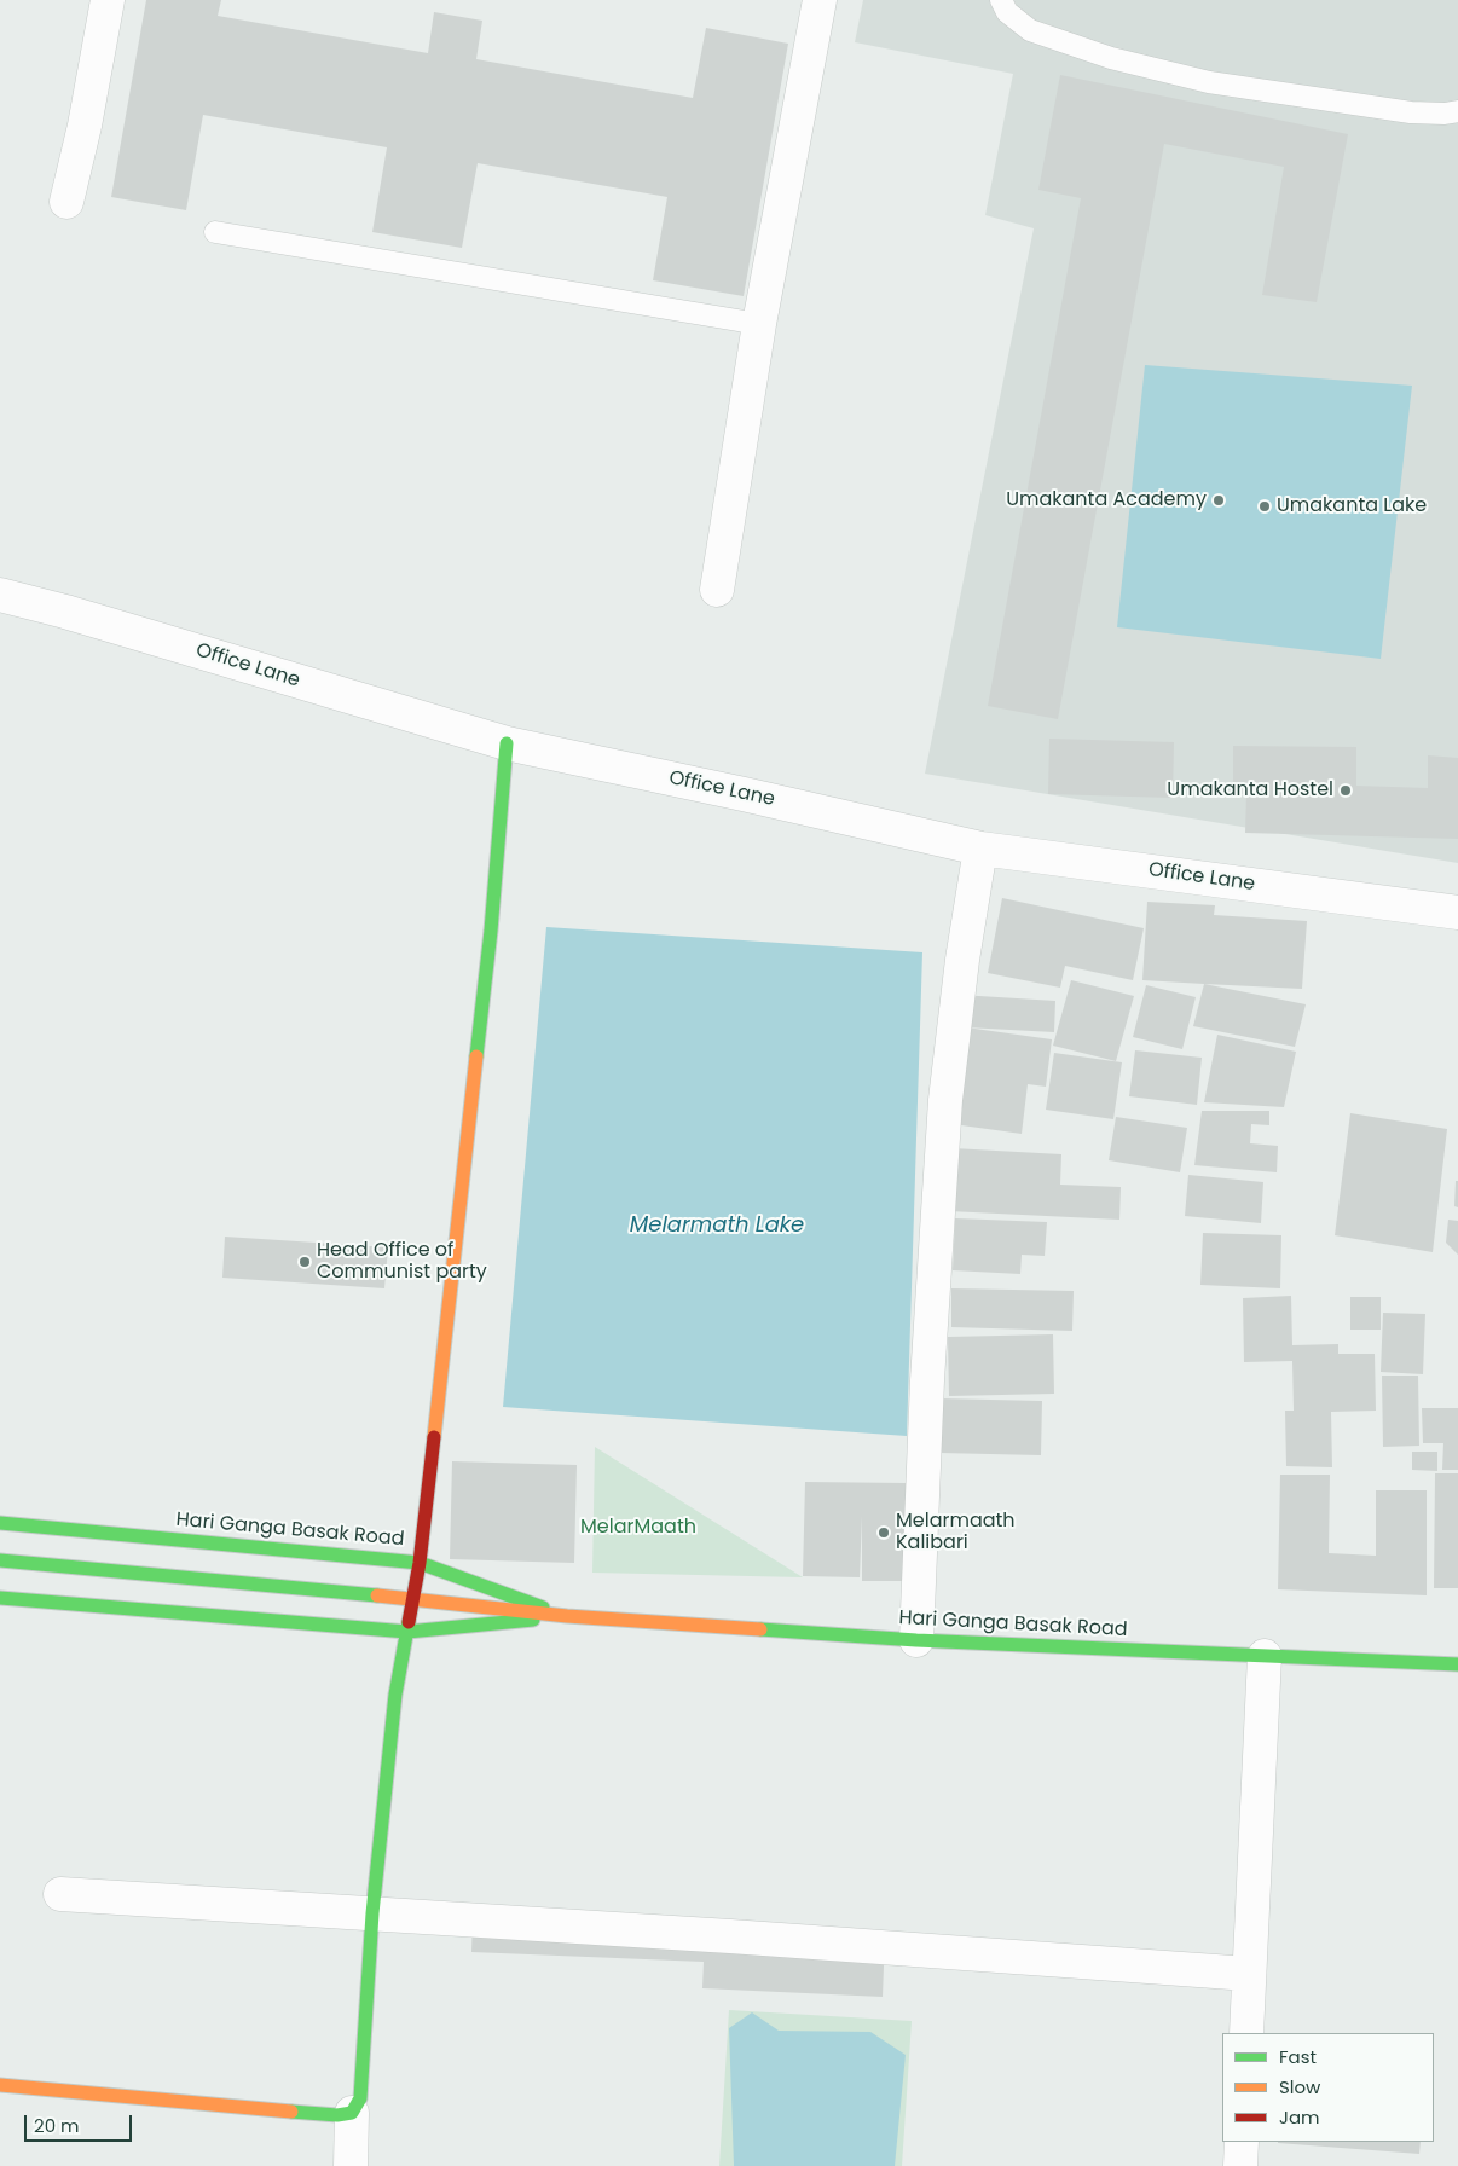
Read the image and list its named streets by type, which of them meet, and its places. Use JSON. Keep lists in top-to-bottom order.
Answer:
{
  "streets": {
    "main road": ["Hari Ganga Basak Road"],
    "street": ["Office Lane"]
  },
  "water": ["Melarmath Lake"],
  "parks": ["MelarMaath"],
  "places": [
    "Umakanta Academy",
    "Umakanta Lake",
    "Umakanta Hostel",
    "Head Office of Communist party",
    "Melarmaath Kalibari"
  ],
  "legend": ["Fast", "Slow", "Jam"],
  "scale_bar": "20 m"
}
